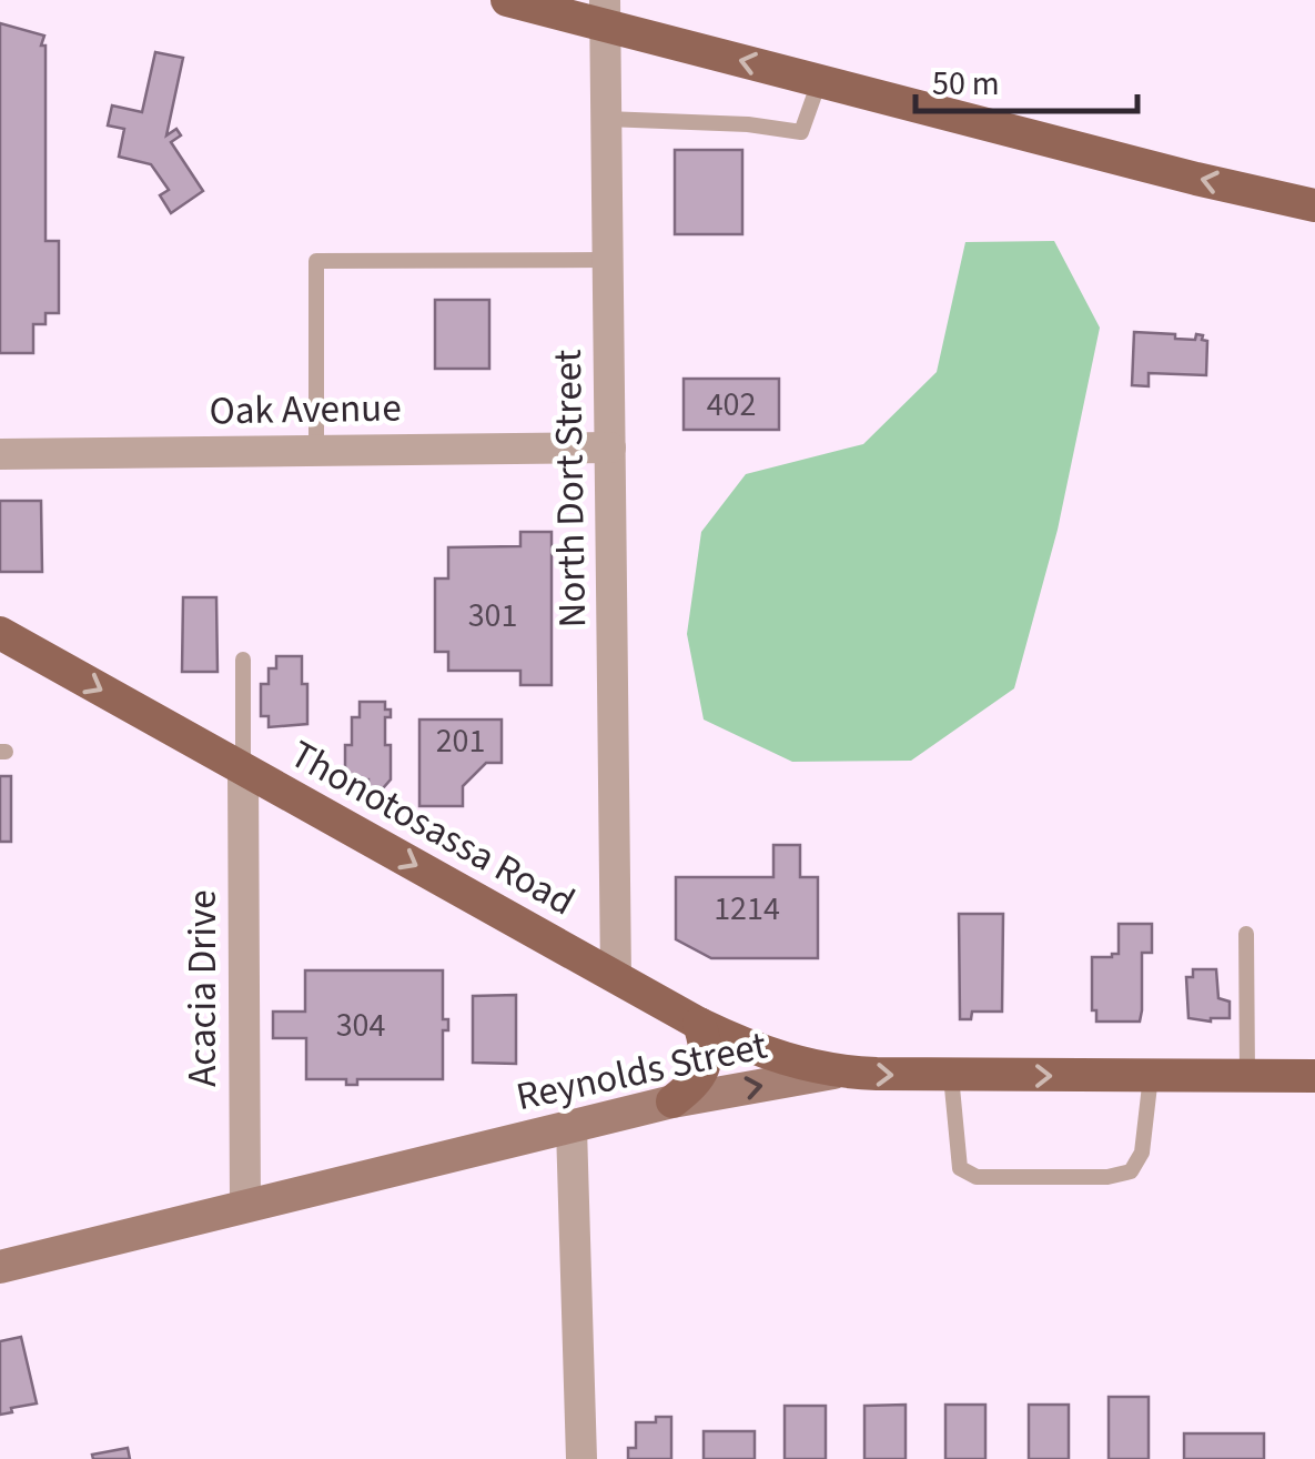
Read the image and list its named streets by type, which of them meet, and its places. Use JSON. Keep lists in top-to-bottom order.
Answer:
{
  "streets": {
    "main road": ["Thonotosassa Road", "Reynolds Street"],
    "street": ["Oak Avenue", "North Dort Street", "Acacia Drive"]
  },
  "crossings": [
    ["Oak Avenue", "North Dort Street"],
    ["North Dort Street", "Thonotosassa Road"],
    ["Thonotosassa Road", "Acacia Drive"],
    ["Thonotosassa Road", "Reynolds Street"],
    ["Acacia Drive", "Reynolds Street"]
  ],
  "one_way": ["Thonotosassa Road", "Reynolds Street"],
  "house_numbers": [
    "402",
    "301",
    "201",
    "1214",
    "304"
  ],
  "scale_bar": "50 m"
}
